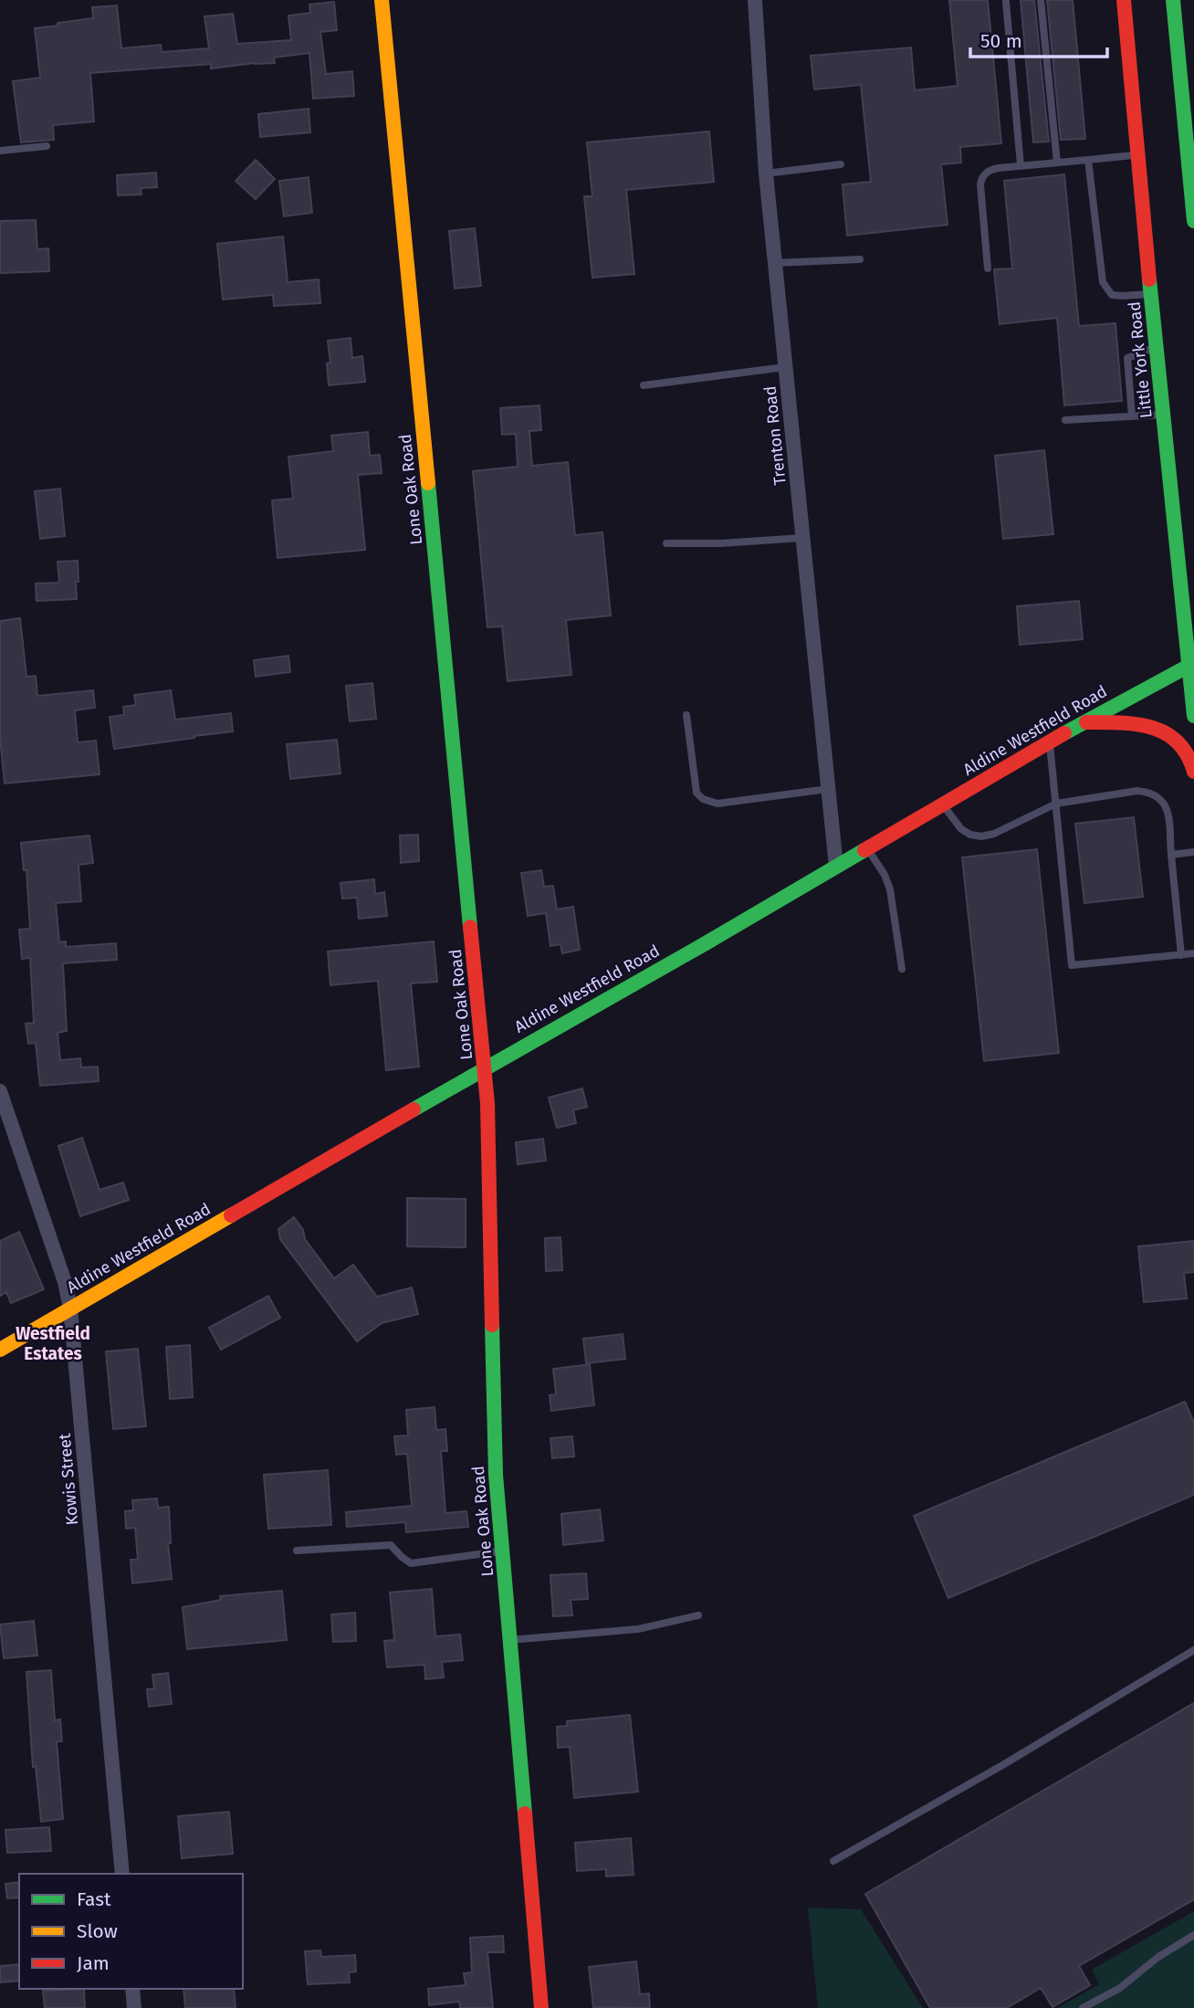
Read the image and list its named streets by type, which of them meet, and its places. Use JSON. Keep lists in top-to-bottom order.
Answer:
{
  "streets": {
    "main road": ["Little York Road", "Lone Oak Road", "Aldine Westfield Road"],
    "street": ["Trenton Road", "Kowis Street"]
  },
  "crossings": [
    ["Little York Road", "Aldine Westfield Road"],
    ["Trenton Road", "Aldine Westfield Road"],
    ["Lone Oak Road", "Aldine Westfield Road"],
    ["Aldine Westfield Road", "Kowis Street"]
  ],
  "districts": ["Westfield Estates"],
  "legend": ["Fast", "Slow", "Jam"],
  "scale_bar": "50 m"
}
